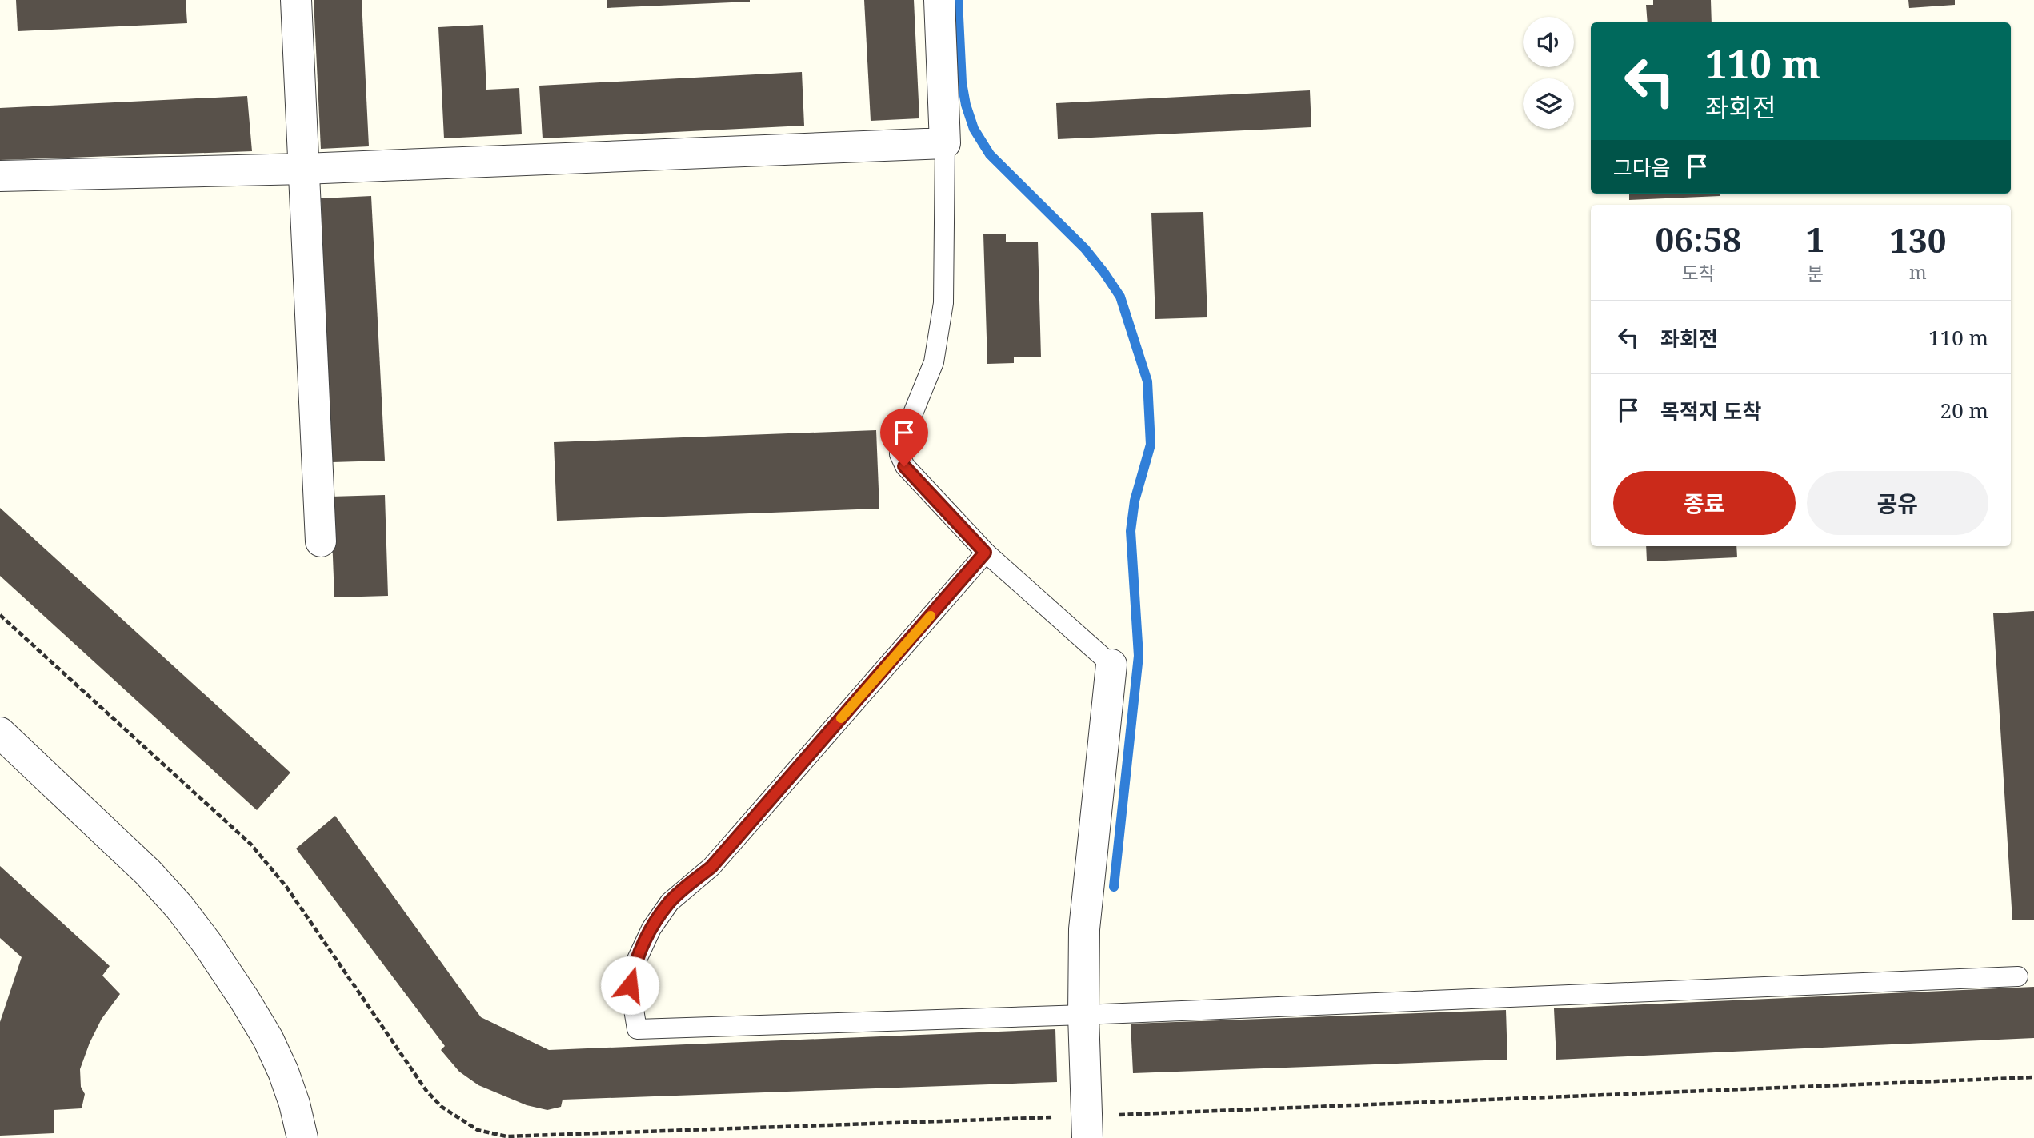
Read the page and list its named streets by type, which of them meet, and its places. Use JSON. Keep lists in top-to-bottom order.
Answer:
{
  "page": {
    "turn": ["110 m", "좌회전"],
    "then": "그다음",
    "eta": [
      "06:58",
      "도착",
      "1",
      "분",
      "130",
      "m"
    ],
    "list": [
      {
        "name": "좌회전",
        "value": "110 m"
      },
      {
        "name": "목적지 도착",
        "value": "20 m"
      }
    ],
    "buttons": ["종료", "공유"]
  }
}
